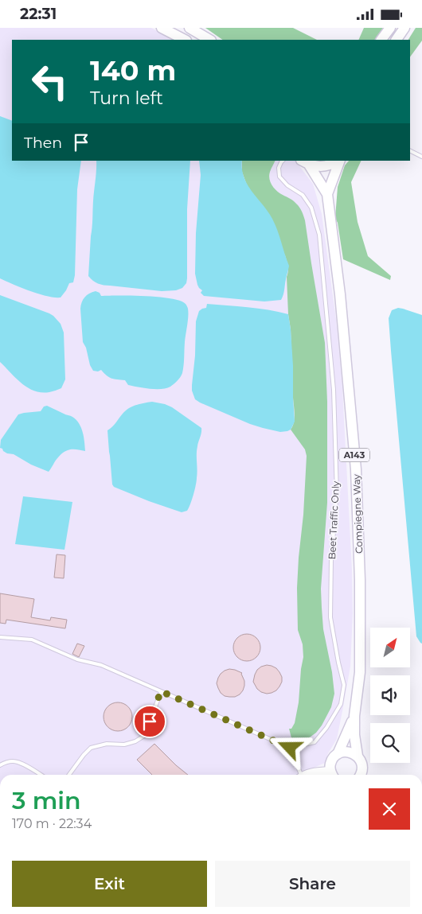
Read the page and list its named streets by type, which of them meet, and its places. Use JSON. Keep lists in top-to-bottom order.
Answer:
{
  "streets": {
    "highway": ["A143", "Compiegne Way"],
    "lane": ["Beet Traffic Only"]
  },
  "north": "top right",
  "page": {
    "status": "22:31",
    "turn": ["140 m", "Turn left"],
    "then": "Then",
    "heading": ["3 min", "170 m · 22:34"],
    "buttons": ["Exit", "Share"]
  }
}
